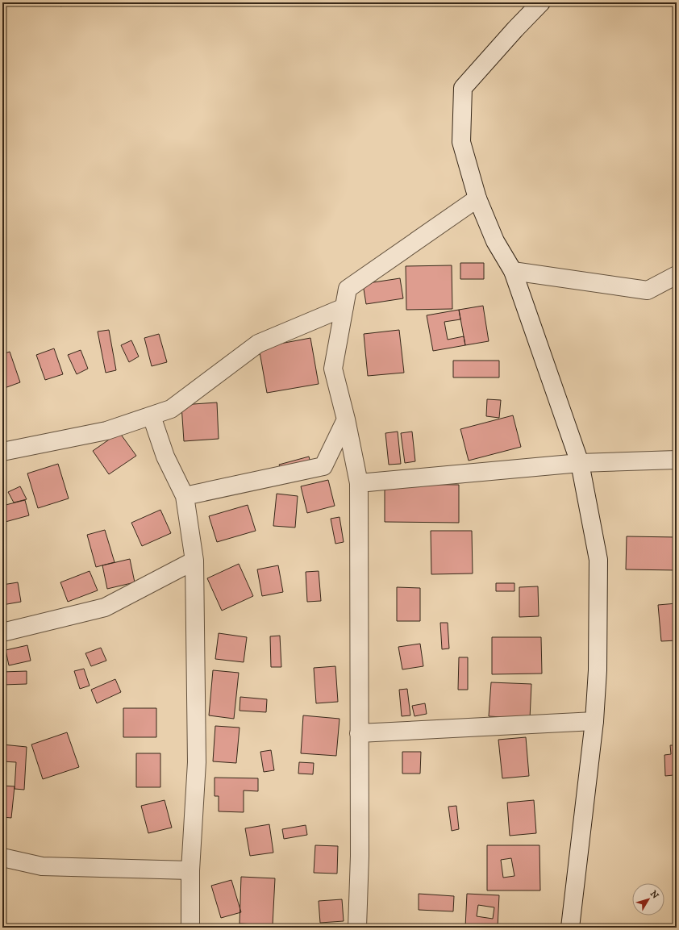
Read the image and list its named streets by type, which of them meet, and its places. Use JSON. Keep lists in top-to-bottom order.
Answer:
{
  "north": "top right"
}
